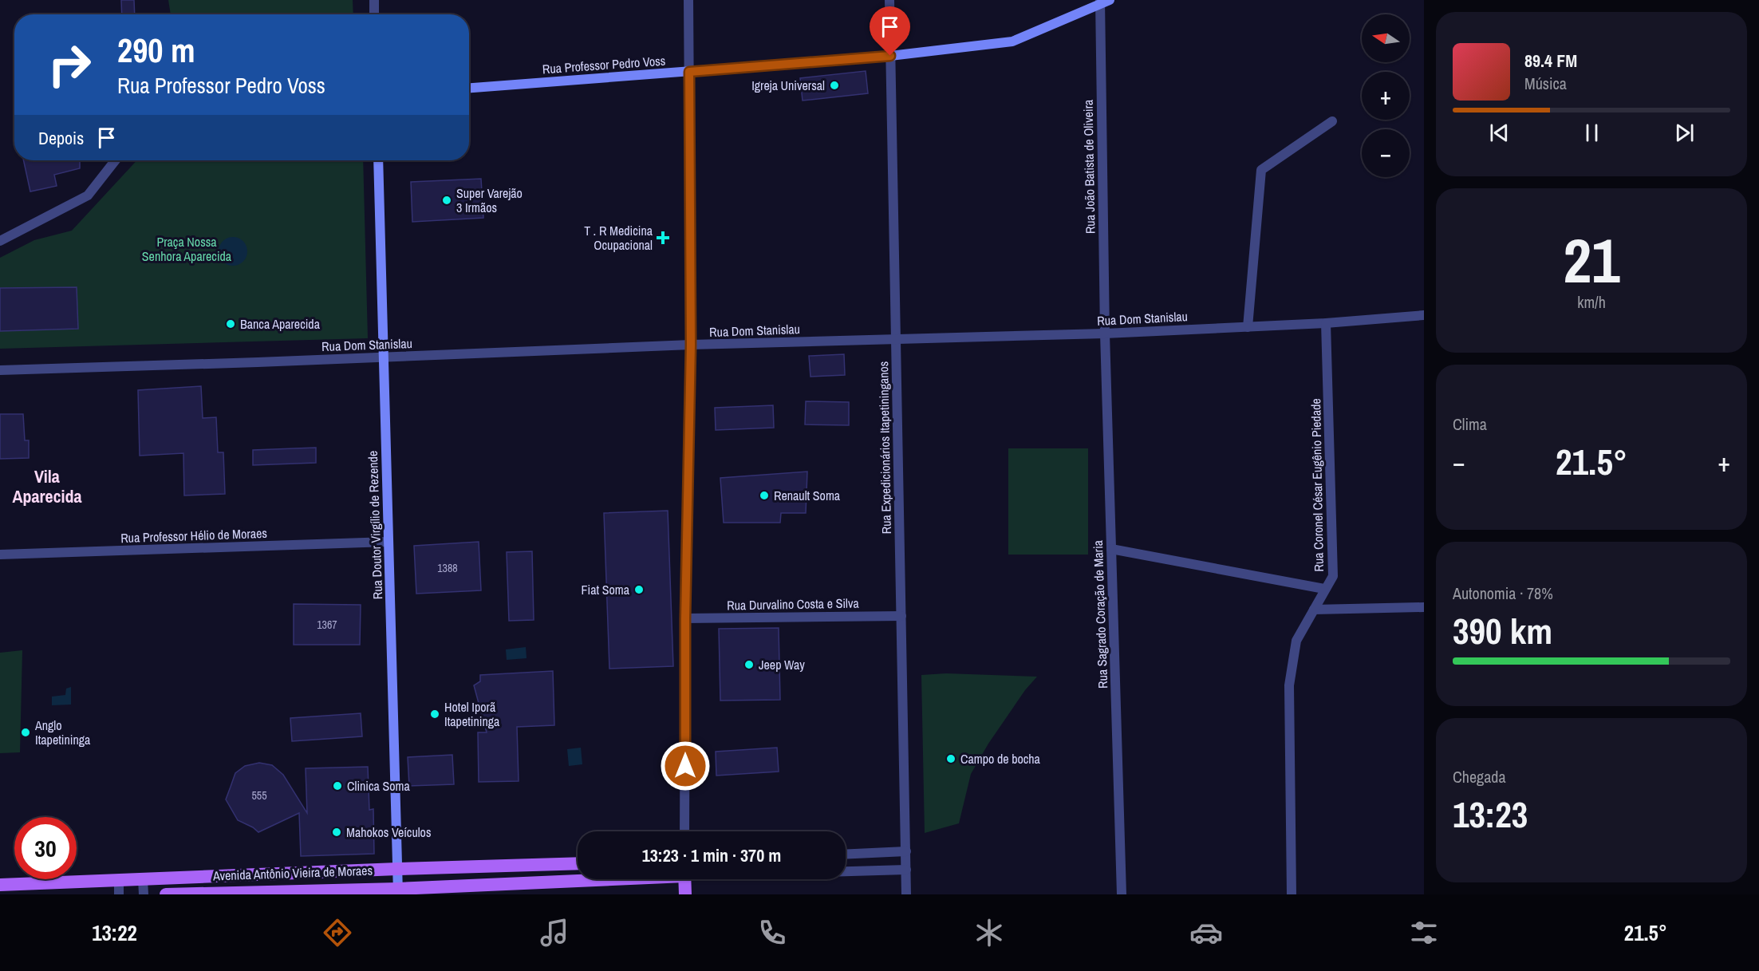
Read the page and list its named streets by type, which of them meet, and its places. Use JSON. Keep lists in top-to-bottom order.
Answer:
{
  "streets": {
    "main road": ["Rua Professor Pedro Voss", "Rua Doutor Virgílio de Rezende", "Avenida Antônio Vieira de Moraes"],
    "street": [
      "Rua João Batista de Oliveira",
      "Rua Dom Stanislau",
      "Rua Expedicionários Itapetininganos",
      "Rua Coronel César Eugênio Piedade",
      "Rua Professor Hélio de Moraes",
      "Rua Durvalino Costa e Silva",
      "Rua Sagrado Coração de Maria"
    ]
  },
  "crossings": [
    ["Rua Professor Pedro Voss", "Rua João Batista de Oliveira"],
    ["Rua Professor Pedro Voss", "Rua Expedicionários Itapetininganos"],
    ["Rua João Batista de Oliveira", "Rua Dom Stanislau"],
    ["Rua João Batista de Oliveira", "Rua Sagrado Coração de Maria"],
    ["Rua Dom Stanislau", "Rua Expedicionários Itapetininganos"],
    ["Rua Dom Stanislau", "Rua Coronel César Eugênio Piedade"],
    ["Rua Dom Stanislau", "Rua Doutor Virgílio de Rezende"],
    ["Rua Dom Stanislau", "Rua Sagrado Coração de Maria"],
    ["Rua Expedicionários Itapetininganos", "Rua Durvalino Costa e Silva"],
    ["Rua Expedicionários Itapetininganos", "Avenida Antônio Vieira de Moraes"],
    ["Rua Doutor Virgílio de Rezende", "Rua Professor Hélio de Moraes"],
    ["Rua Doutor Virgílio de Rezende", "Avenida Antônio Vieira de Moraes"]
  ],
  "districts": ["Vila Aparecida"],
  "parks": ["Praça Nossa Senhora Aparecida"],
  "places": {
    "other": [
      "Igreja Universal",
      "Super Varejão 3 Irmãos",
      "Banca Aparecida",
      "Renault Soma",
      "Fiat Soma",
      "Jeep Way",
      "Hotel Iporã Itapetininga",
      "Anglo Itapetininga",
      "Campo de bocha",
      "Clinica Soma",
      "Mahokos Veículos"
    ],
    "health": ["T . R Medicina Ocupacional"]
  },
  "house_numbers": ["1388", "1367", "555"],
  "north": "left",
  "page": {
    "map_buttons": ["+", "−"],
    "turn": ["290 m", "Rua Professor Pedro Voss"],
    "song": ["89.4 FM", "Música"],
    "then": "Depois",
    "tile": [
      ["21", "km/h"],
      "Clima",
      ["Autonomia · 78%", "390 km"],
      ["Chegada", "13:23"]
    ],
    "heat": ["−", "21.5°", "+"],
    "limit": "30",
    "trip": "13:23 · 1 min · 370 m",
    "tabs": ["13:22", "21.5°"]
  }
}
